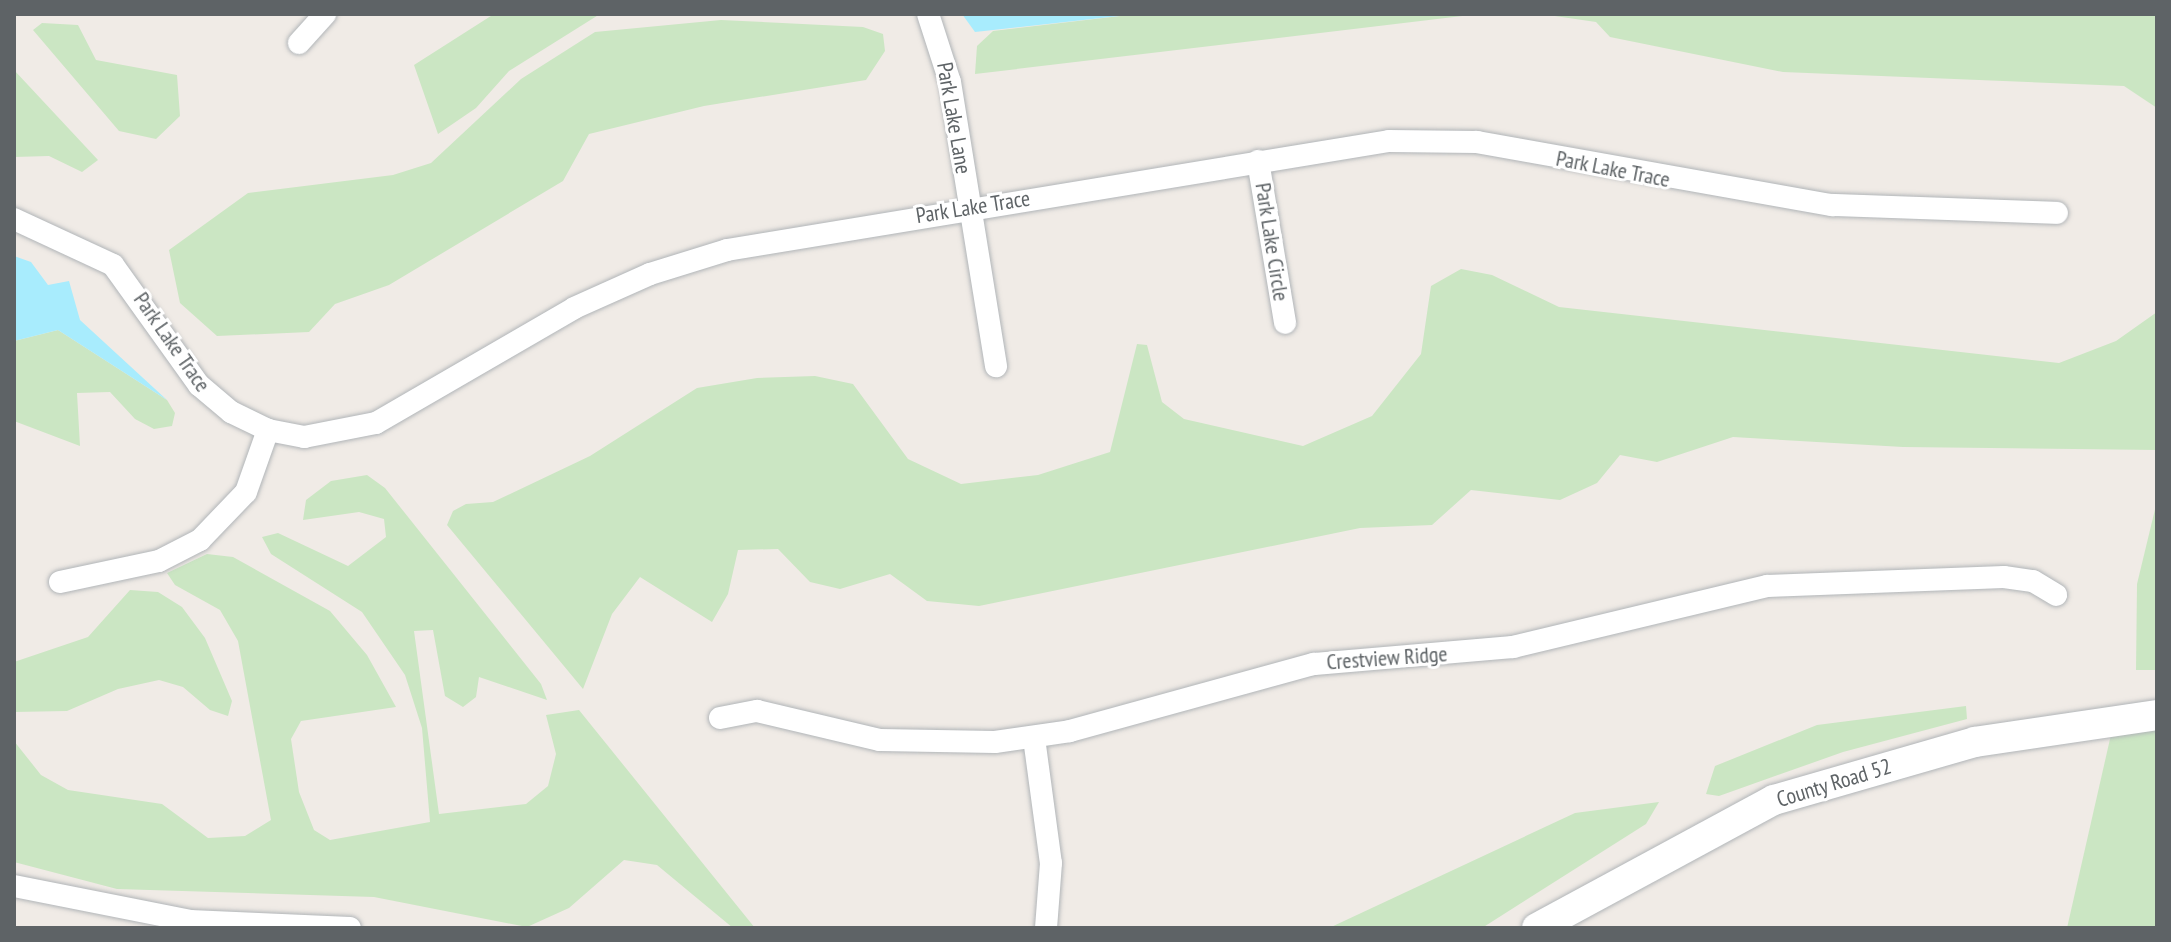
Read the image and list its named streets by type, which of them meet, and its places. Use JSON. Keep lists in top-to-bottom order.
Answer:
{
  "streets": {
    "main road": ["County Road 52"],
    "street": [
      "Park Lake Lane",
      "Park Lake Trace",
      "Park Lake Circle",
      "Crestview Ridge"
    ]
  },
  "crossings": [
    ["Park Lake Lane", "Park Lake Trace"],
    ["Park Lake Trace", "Park Lake Circle"]
  ]
}
